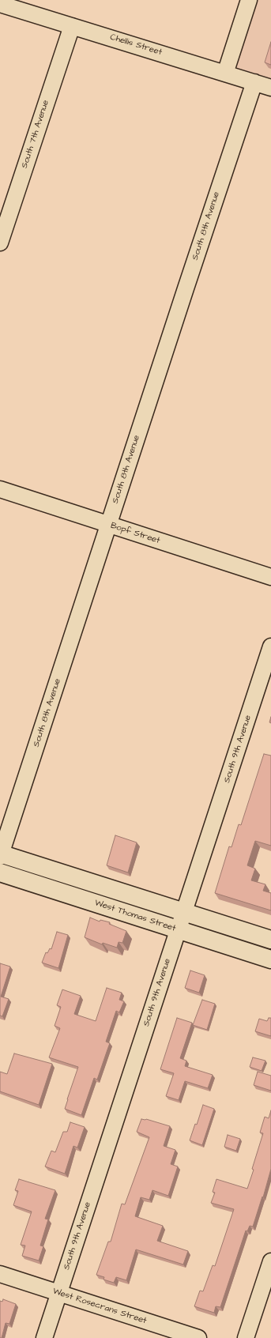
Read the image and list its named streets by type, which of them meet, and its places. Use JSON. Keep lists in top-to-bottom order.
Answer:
{
  "streets": {
    "main road": ["West Thomas Street"],
    "street": [
      "Chellis Street",
      "South 7th Avenue",
      "South 8th Avenue",
      "Bopf Street",
      "South 9th Avenue",
      "West Rosecrans Street"
    ]
  },
  "crossings": [
    ["Chellis Street", "South 7th Avenue"],
    ["Chellis Street", "South 8th Avenue"],
    ["South 8th Avenue", "Bopf Street"],
    ["South 9th Avenue", "West Thomas Street"],
    ["South 9th Avenue", "West Rosecrans Street"]
  ]
}
